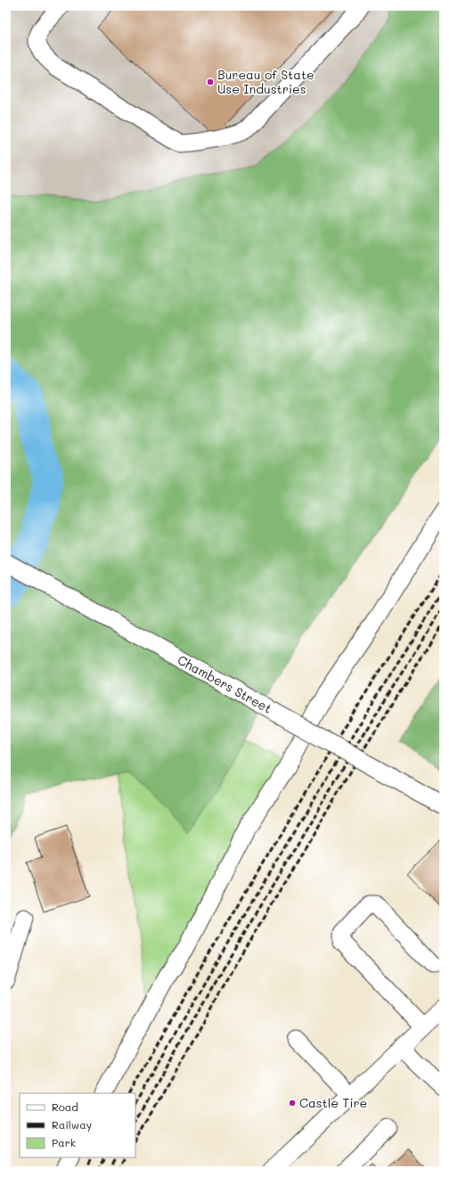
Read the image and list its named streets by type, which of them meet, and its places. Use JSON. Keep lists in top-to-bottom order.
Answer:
{
  "streets": {
    "street": ["Chambers Street"]
  },
  "places": ["Bureau of State Use Industries", "Castle Tire"],
  "legend": ["Road", "Railway", "Park"]
}
